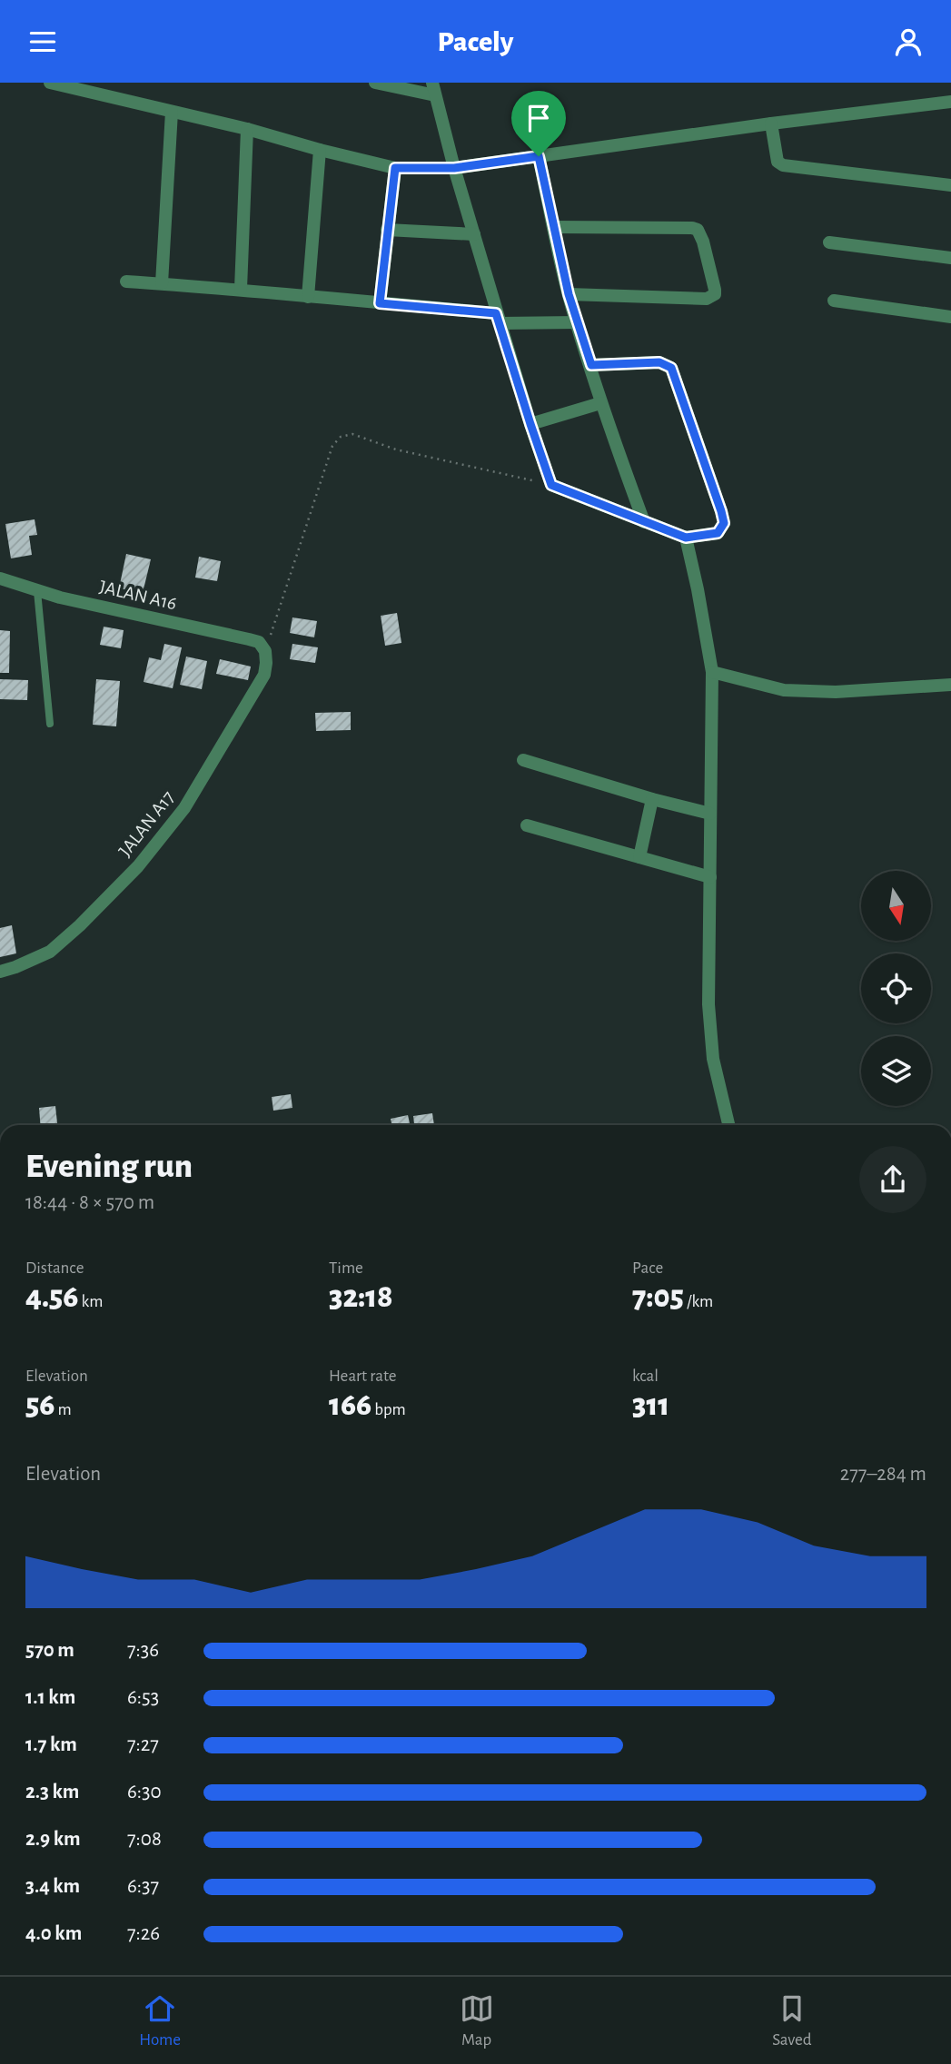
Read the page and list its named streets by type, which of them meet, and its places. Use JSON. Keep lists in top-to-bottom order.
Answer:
{
  "streets": {
    "street": ["JALAN A16", "JALAN A17"]
  },
  "crossings": [
    ["JALAN A16", "JALAN A17"]
  ],
  "north": "bottom",
  "page": {
    "header": "Pacely",
    "heading": ["Evening run", "18:44 · 8 × 570 m"],
    "stats": [
      ["Distance", "4.56 km"],
      ["Time", "32:18"],
      ["Pace", "7:05 /km"],
      ["Elevation", "56 m"],
      ["Heart rate", "166 bpm"],
      ["kcal", "311"]
    ],
    "chart": ["Elevation", "277–284 m"],
    "list": [
      {
        "name": "570 m",
        "note": "7:36"
      },
      {
        "name": "1.1 km",
        "note": "6:53"
      },
      {
        "name": "1.7 km",
        "note": "7:27"
      },
      {
        "name": "2.3 km",
        "note": "6:30"
      },
      {
        "name": "2.9 km",
        "note": "7:08"
      },
      {
        "name": "3.4 km",
        "note": "6:37"
      },
      {
        "name": "4.0 km",
        "note": "7:26"
      }
    ],
    "tabs": ["Home", "Map", "Saved"]
  }
}
